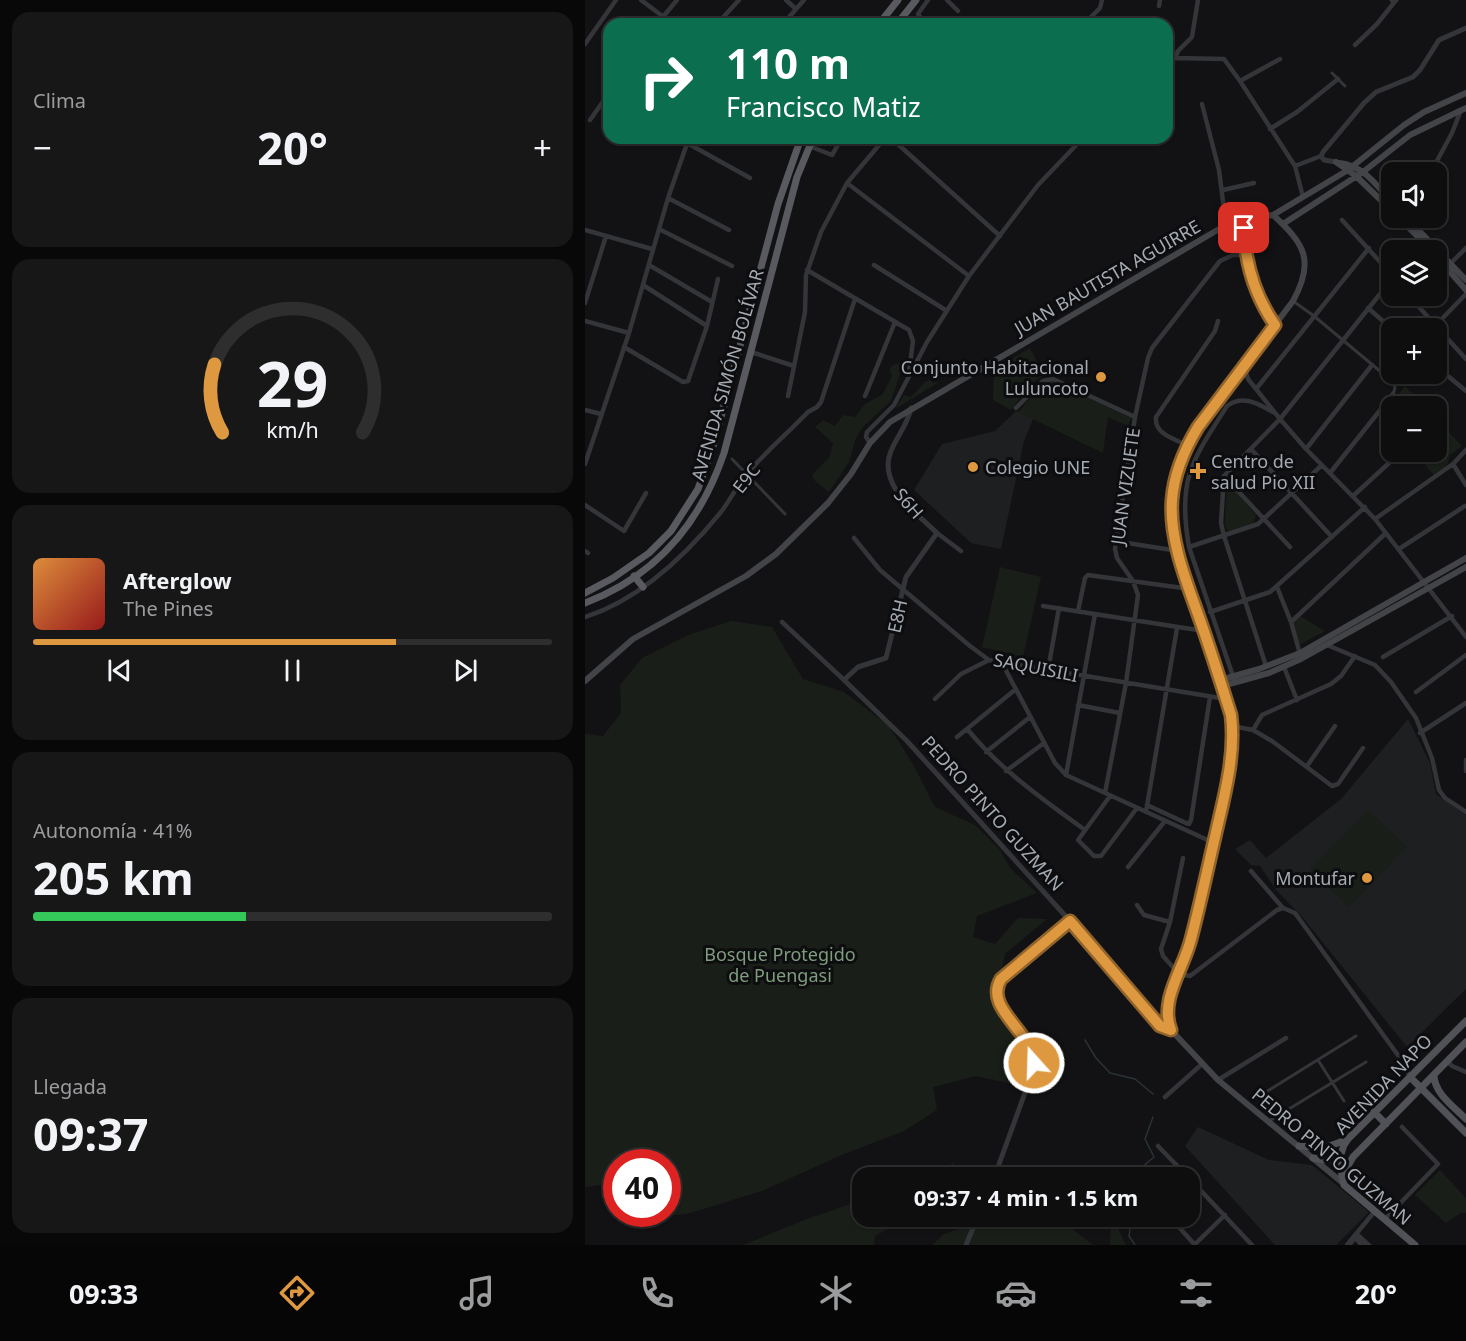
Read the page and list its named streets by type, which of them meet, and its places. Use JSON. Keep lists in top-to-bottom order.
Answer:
{
  "streets": {
    "highway": ["AVENIDA SIMÓN BOLÍVAR"],
    "main road": ["JUAN BAUTISTA AGUIRRE", "PEDRO PINTO GUZMAN", "AVENIDA NAPO"],
    "street": [
      "E9C",
      "JUAN VIZUETE",
      "S6H",
      "E8H",
      "SAQUISILI"
    ]
  },
  "crossings": [
    ["JUAN BAUTISTA AGUIRRE", "S6H"],
    ["JUAN VIZUETE", "SAQUISILI"],
    ["S6H", "E8H"],
    ["E8H", "SAQUISILI"],
    ["E8H", "PEDRO PINTO GUZMAN"],
    ["PEDRO PINTO GUZMAN", "AVENIDA NAPO"]
  ],
  "parks": ["Bosque Protegido de Puengasi"],
  "places": {
    "other": ["Conjunto Habitacional Luluncoto", "Colegio UNE", "Montufar"],
    "health": ["Centro de salud Pio XII"]
  },
  "page": {
    "tile": [
      "Clima",
      ["Autonomía · 41%", "205 km"],
      ["Llegada", "09:37"]
    ],
    "turn": ["110 m", "Francisco Matiz"],
    "heat": ["−", "20°", "+"],
    "map_buttons": ["+", "−"],
    "song": ["Afterglow", "The Pines"],
    "limit": "40",
    "trip": "09:37 · 4 min · 1.5 km",
    "tabs": ["09:33", "20°"],
    "gauge": ["29", "km/h"]
  }
}
